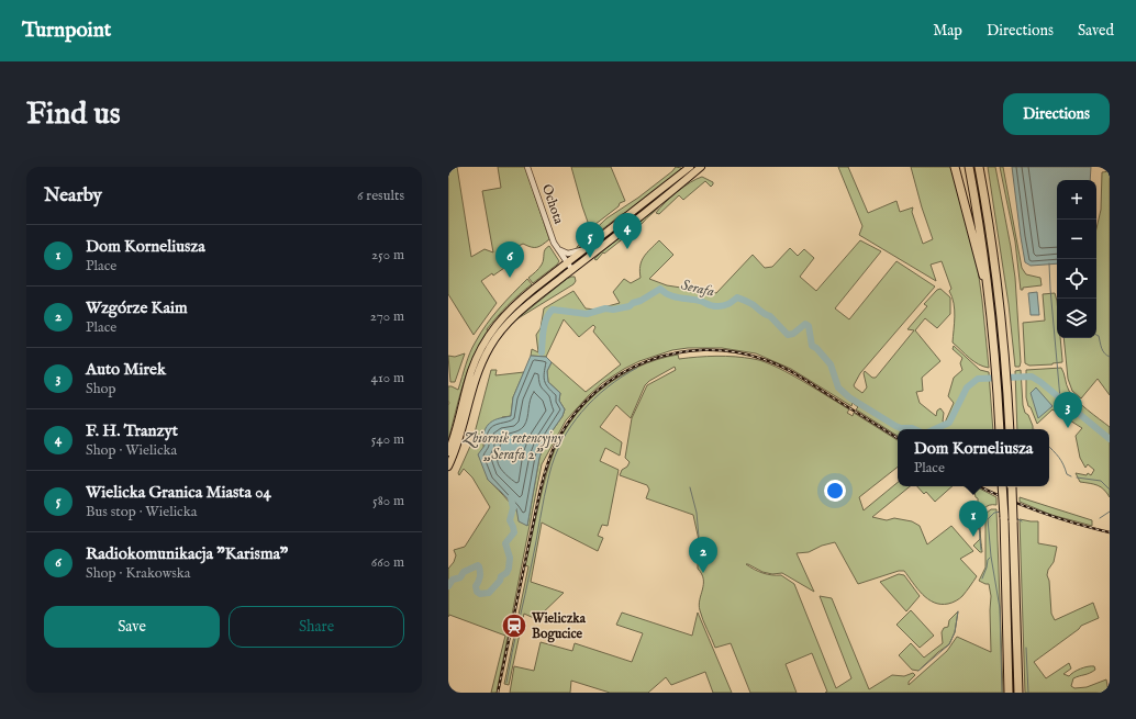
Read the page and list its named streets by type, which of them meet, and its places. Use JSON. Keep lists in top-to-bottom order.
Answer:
{
  "streets": {
    "street": ["Ochota"]
  },
  "water": ["Serafa", "Zbiornik retencyjny ,,Serafa 2\""],
  "places": {
    "station": ["Wieliczka Bogucice"]
  },
  "page": {
    "header": "Turnpoint",
    "nav": ["Map", "Directions", "Saved"],
    "buttons": [
      "Directions",
      ["Save", "Share"]
    ],
    "title": "Find us",
    "heading": ["Nearby", "6 results"],
    "map_buttons": ["+", "−"],
    "pins": [
      "4",
      "5",
      "6",
      "3",
      "1",
      "2"
    ],
    "list": [
      {
        "mark": "1",
        "name": "Dom Korneliusza",
        "note": "Place",
        "value": "250 m"
      },
      {
        "mark": "2",
        "name": "Wzgórze Kaim",
        "note": "Place",
        "value": "270 m"
      },
      {
        "mark": "3",
        "name": "Auto Mirek",
        "note": "Shop",
        "value": "410 m"
      },
      {
        "mark": "4",
        "name": "F. H. Tranzyt",
        "note": "Shop · Wielicka",
        "value": "540 m"
      },
      {
        "mark": "5",
        "name": "Wielicka Granica Miasta 04",
        "note": "Bus stop · Wielicka",
        "value": "580 m"
      },
      {
        "mark": "6",
        "name": "Radiokomunikacja \"Karisma\"",
        "note": "Shop · Krakowska",
        "value": "660 m"
      }
    ],
    "popup": ["Dom Korneliusza", "Place"]
  }
}
